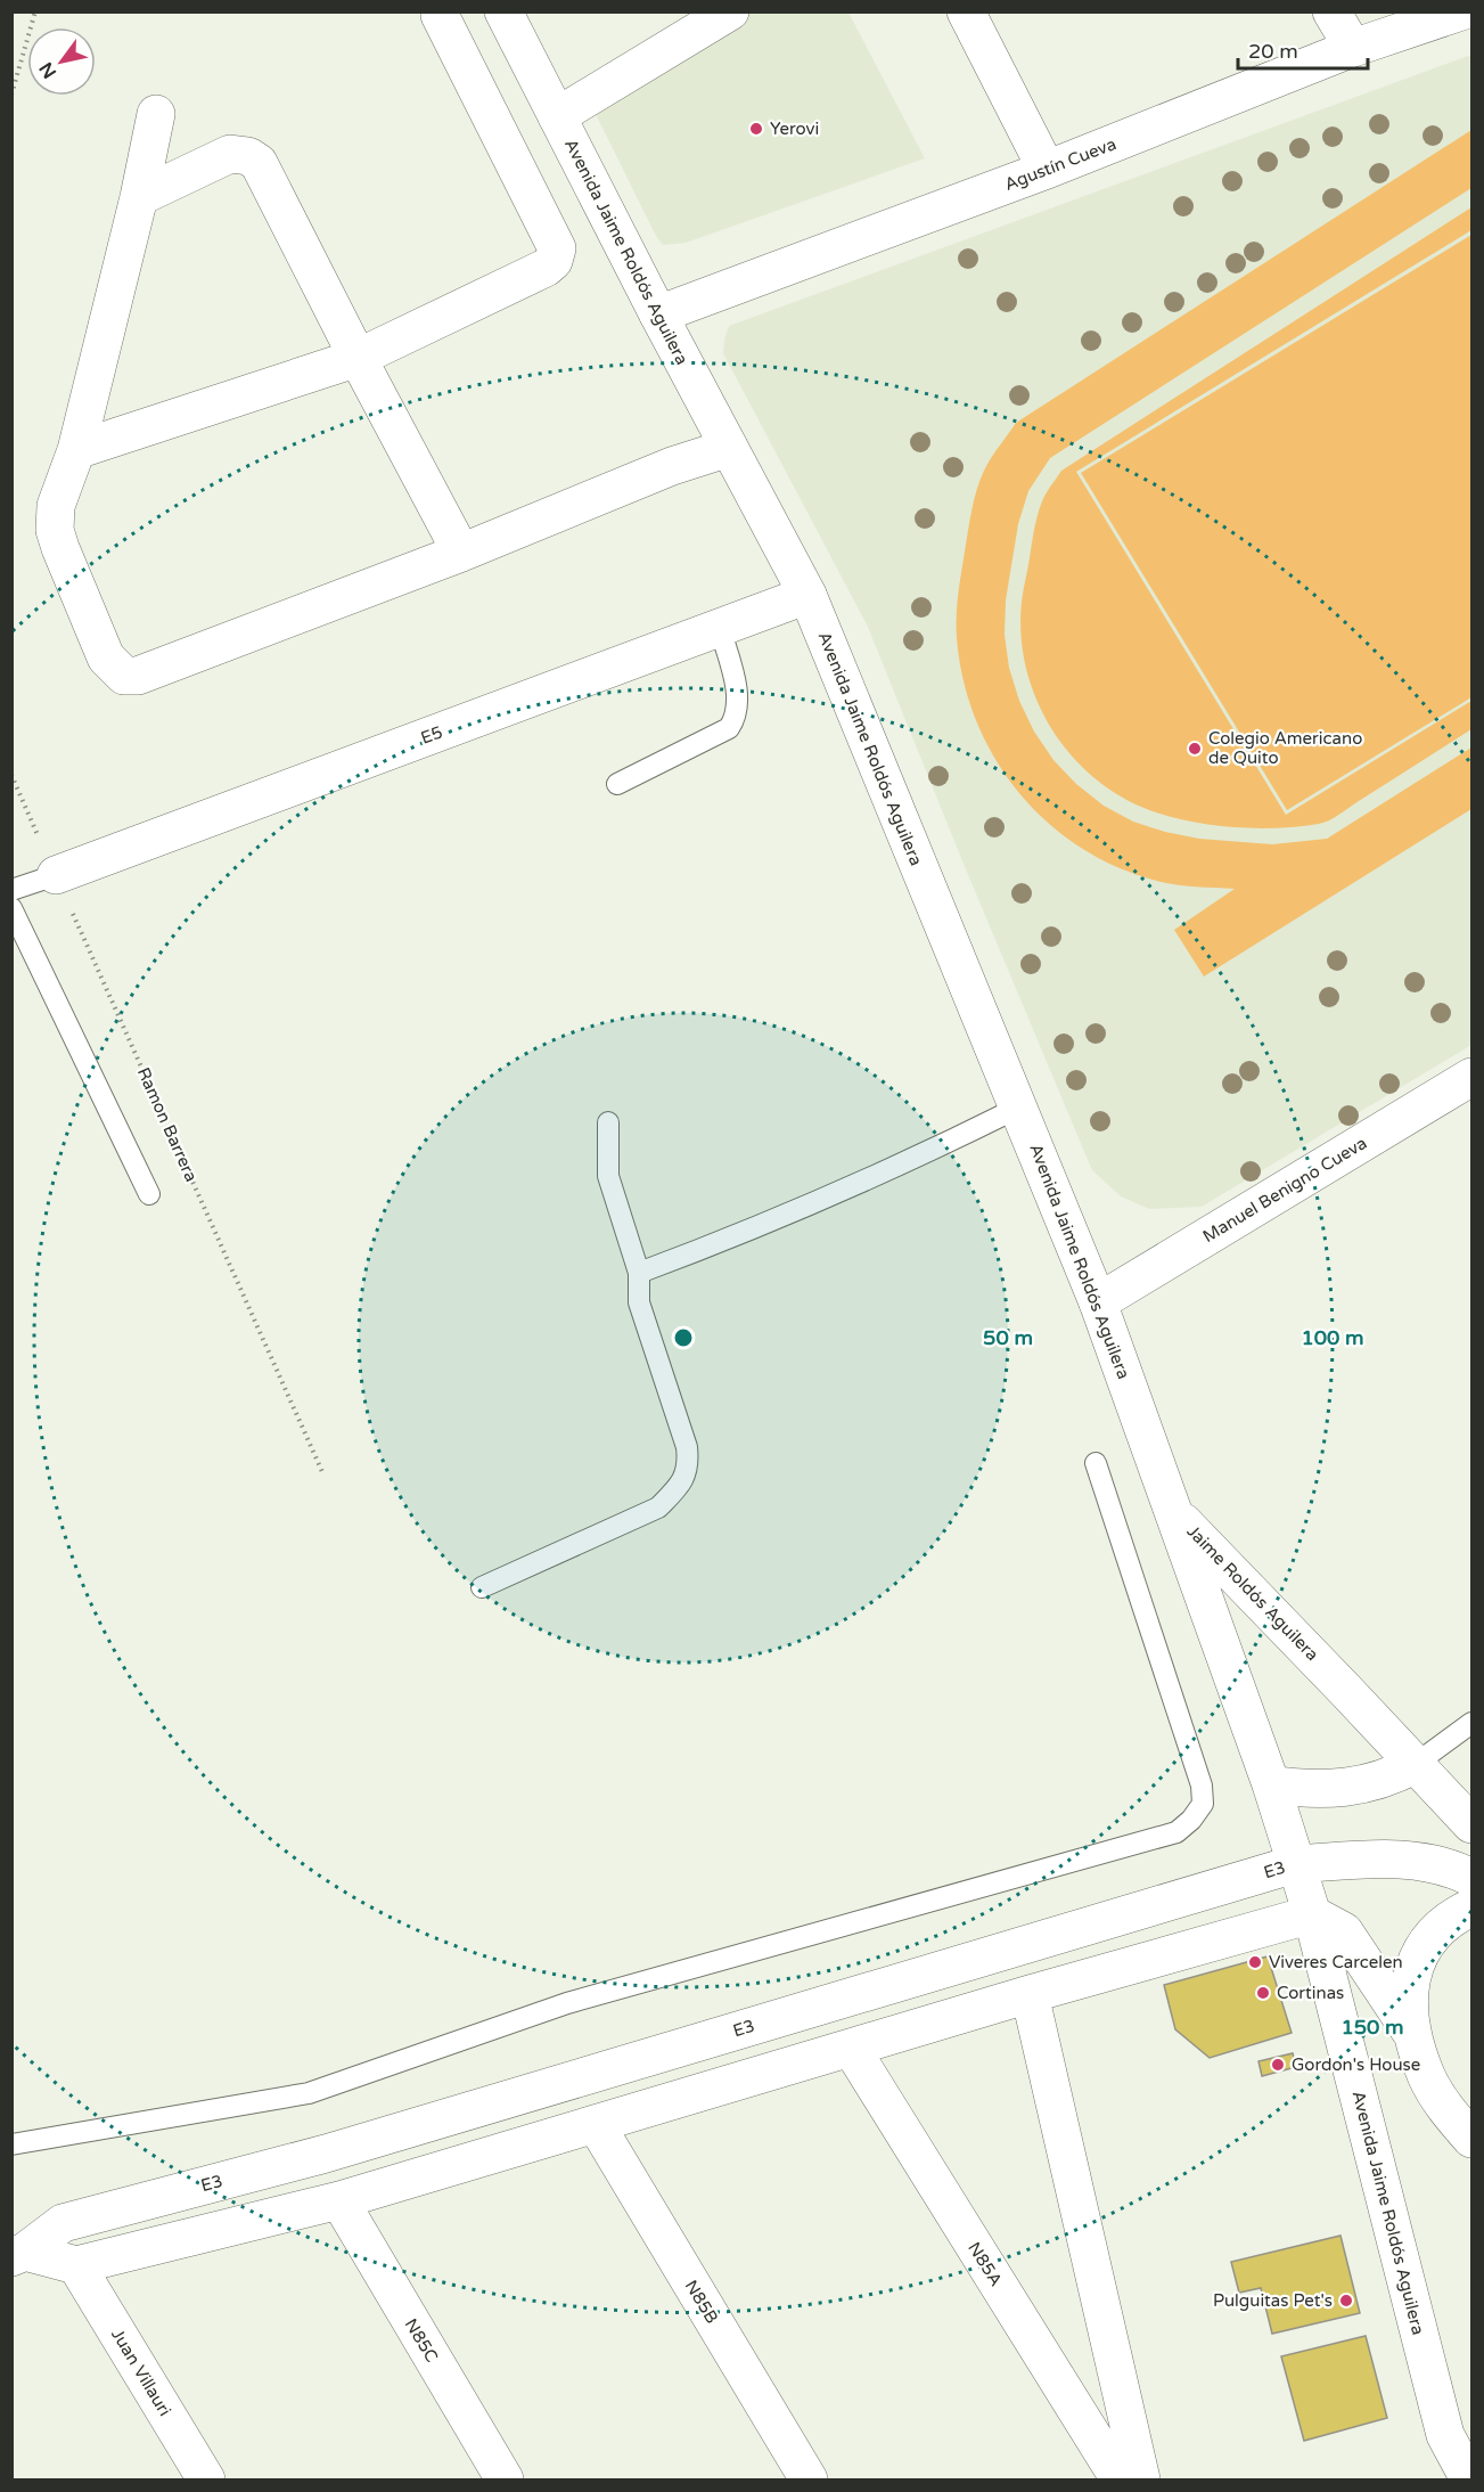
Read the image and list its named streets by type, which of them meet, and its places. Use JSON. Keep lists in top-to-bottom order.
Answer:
{
  "streets": {
    "street": [
      "Agustín Cueva",
      "Avenida Jaime Roldós Aguilera",
      "E5",
      "Manuel Benigno Cueva",
      "Jaime Roldós Aguilera",
      "E3",
      "N85A",
      "N85B",
      "N85C",
      "Juan Villauri"
    ],
    "path": ["Ramon Barrera"]
  },
  "crossings": [
    ["Agustín Cueva", "Avenida Jaime Roldós Aguilera"],
    ["Avenida Jaime Roldós Aguilera", "E5"],
    ["Avenida Jaime Roldós Aguilera", "Manuel Benigno Cueva"],
    ["Avenida Jaime Roldós Aguilera", "Jaime Roldós Aguilera"],
    ["Avenida Jaime Roldós Aguilera", "E3"],
    ["E5", "Ramon Barrera"],
    ["Jaime Roldós Aguilera", "E3"],
    ["E3", "N85A"],
    ["E3", "N85B"],
    ["E3", "N85C"],
    ["E3", "Juan Villauri"]
  ],
  "places": [
    "Yerovi",
    "Colegio Americano de Quito",
    "Viveres Carcelen",
    "Cortinas",
    "Gordon's House",
    "Pulguitas Pet's"
  ],
  "scale_bar": "20 m",
  "north": "bottom left",
  "rings": ["50 m", "100 m", "150 m"]
}
